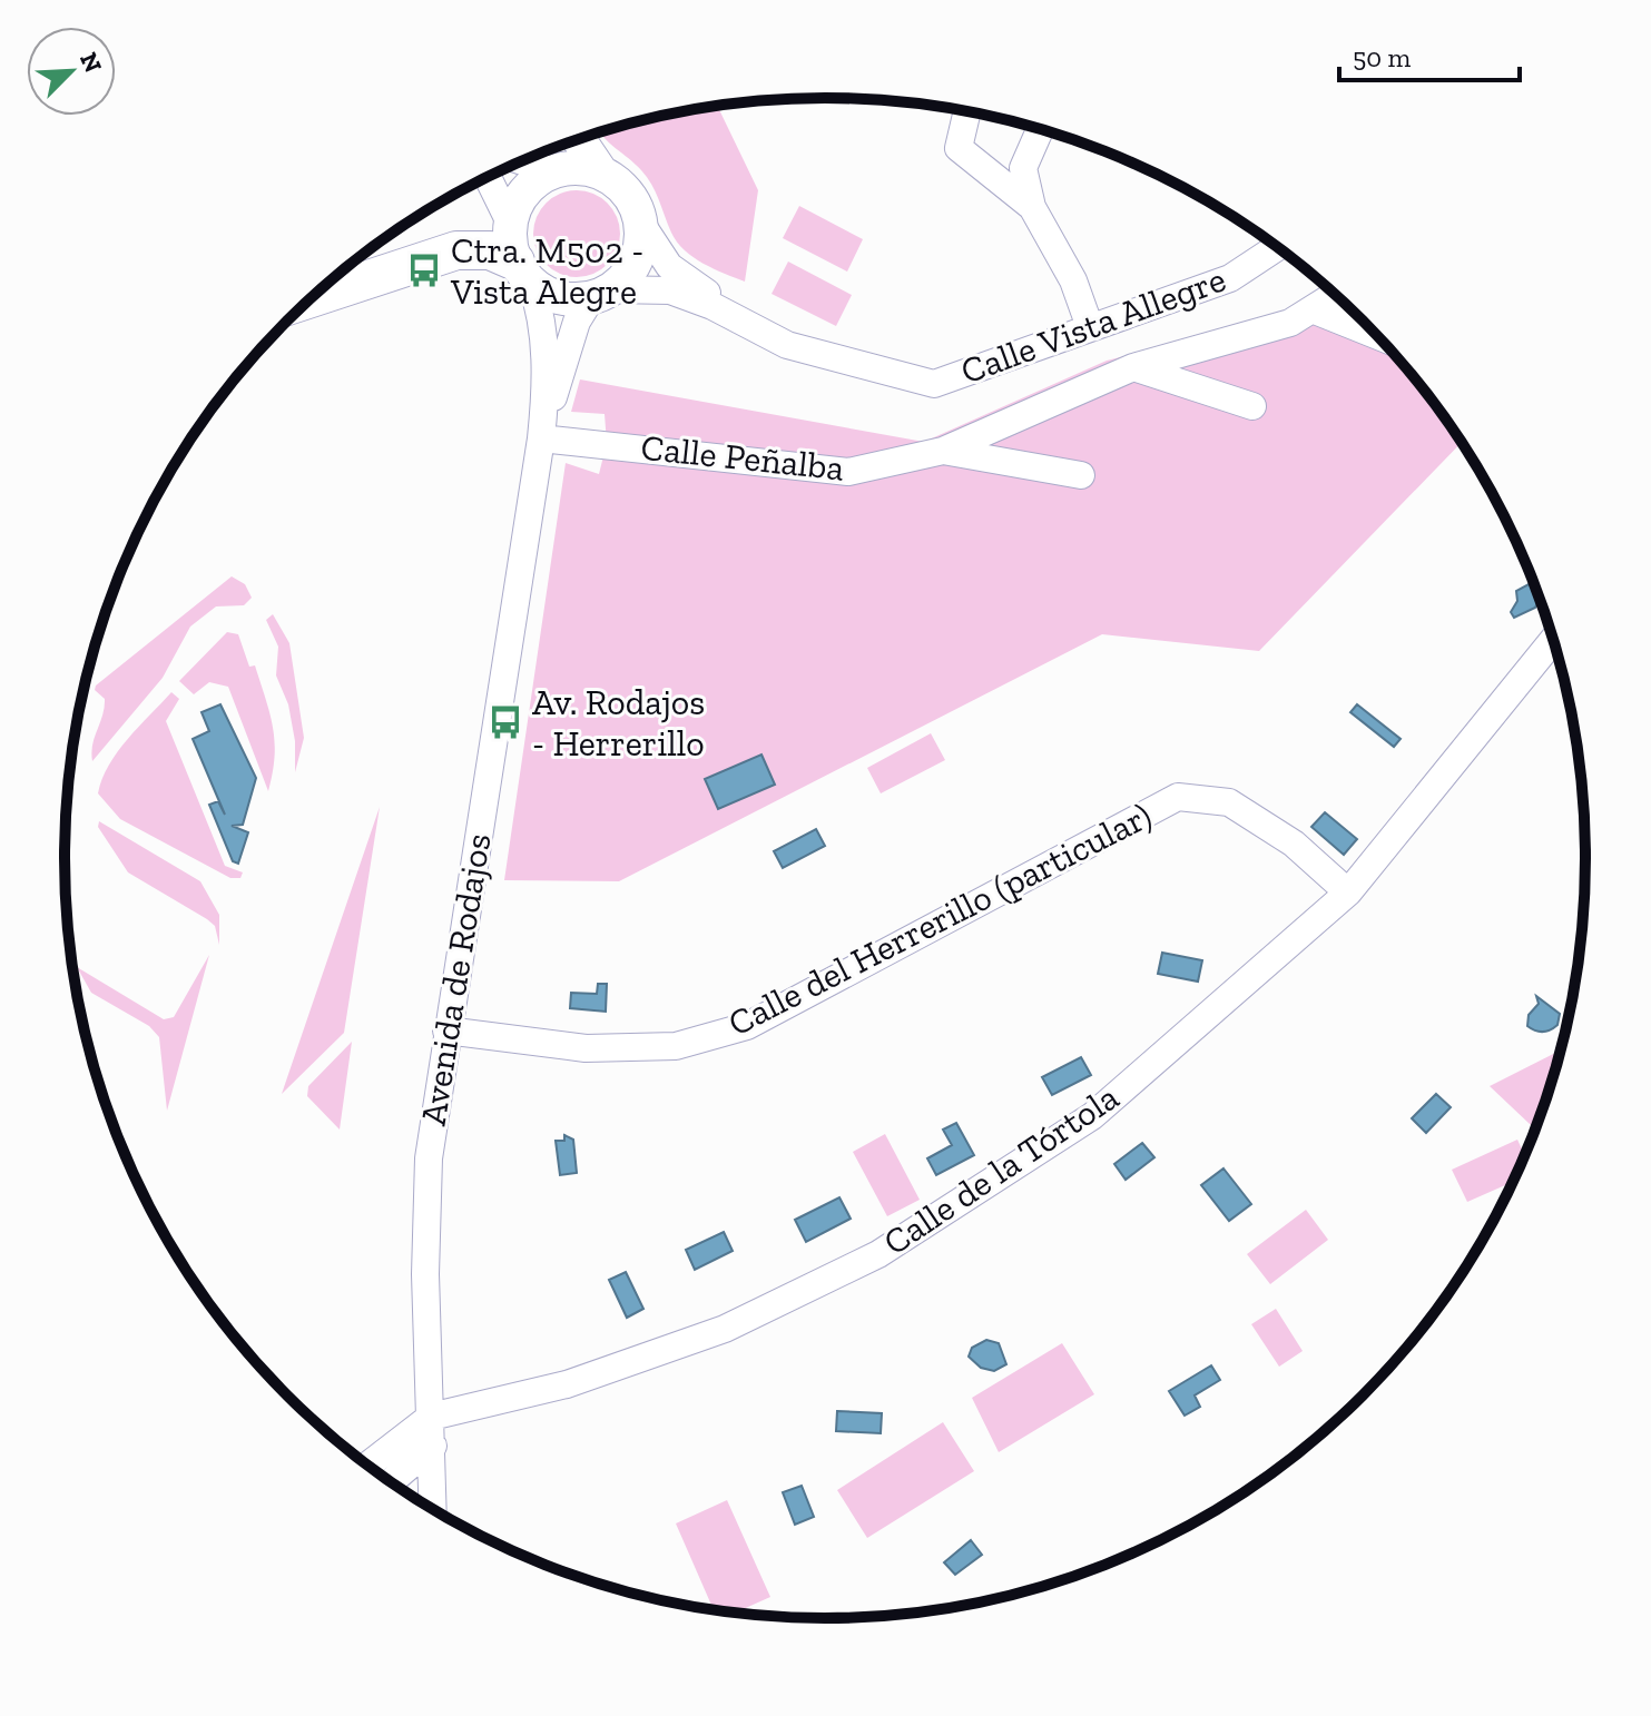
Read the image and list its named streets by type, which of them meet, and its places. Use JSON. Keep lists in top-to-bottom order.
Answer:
{
  "streets": {
    "street": [
      "Calle Vista Allegre",
      "Calle Peñalba",
      "Calle del Herrerillo (particular)",
      "Avenida de Rodajos",
      "Calle de la Tórtola"
    ]
  },
  "crossings": [
    ["Calle Vista Allegre", "Avenida de Rodajos"],
    ["Calle Peñalba", "Avenida de Rodajos"],
    ["Calle del Herrerillo (particular)", "Avenida de Rodajos"],
    ["Calle del Herrerillo (particular)", "Calle de la Tórtola"],
    ["Avenida de Rodajos", "Calle de la Tórtola"]
  ],
  "places": {
    "bus stop": ["Ctra. M502 - Vista Alegre", "Av. Rodajos - Herrerillo"]
  },
  "scale_bar": "50 m",
  "north": "top right"
}
